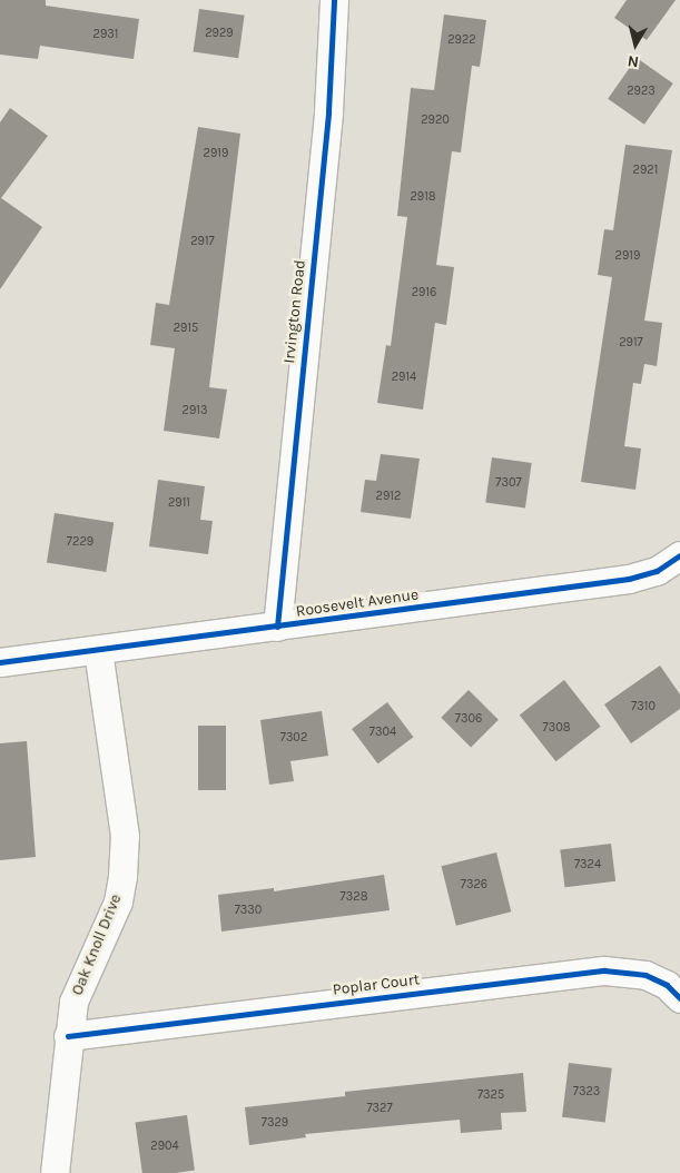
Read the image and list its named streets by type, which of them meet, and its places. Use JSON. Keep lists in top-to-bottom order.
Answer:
{
  "streets": {
    "street": [
      "Irvington Road",
      "Roosevelt Avenue",
      "Oak Knoll Drive",
      "Poplar Court"
    ]
  },
  "crossings": [
    ["Irvington Road", "Roosevelt Avenue"],
    ["Roosevelt Avenue", "Oak Knoll Drive"],
    ["Oak Knoll Drive", "Poplar Court"]
  ],
  "house_numbers": [
    "2929",
    "2931",
    "2922",
    "2923",
    "2920",
    "2919",
    "2921",
    "2918",
    "2917",
    "2919",
    "2916",
    "2915",
    "2917",
    "2914",
    "2913",
    "7307",
    "2912",
    "2911",
    "7229",
    "7310",
    "7306",
    "7308",
    "7304",
    "7302",
    "7324",
    "7326",
    "7328",
    "7330",
    "7323",
    "7325",
    "7327",
    "7329",
    "2904"
  ],
  "north": "bottom"
}
